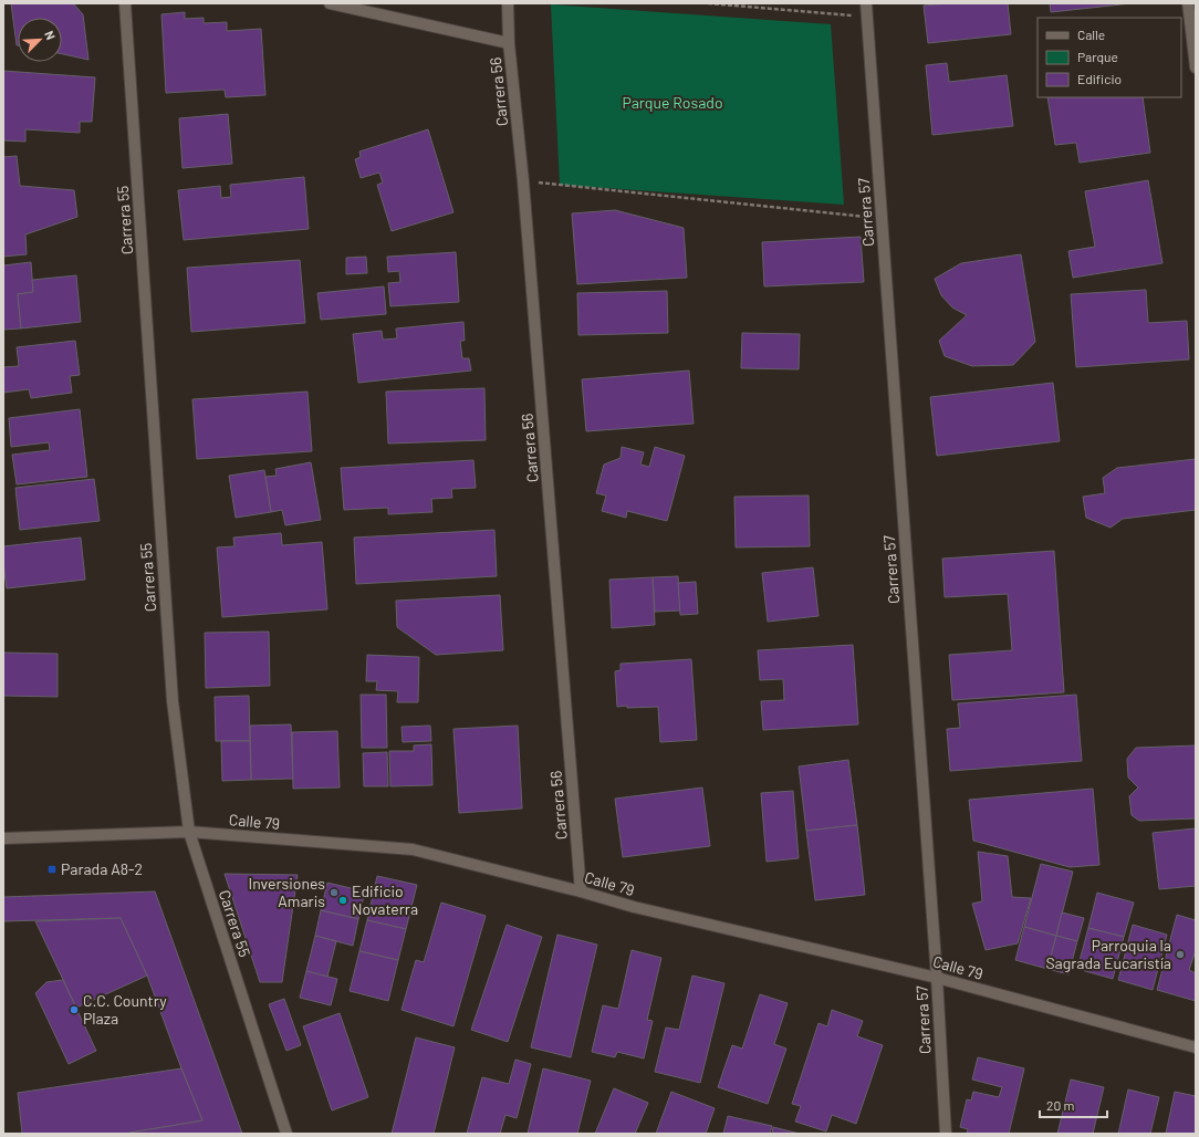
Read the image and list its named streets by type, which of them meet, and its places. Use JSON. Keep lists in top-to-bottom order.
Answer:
{
  "streets": {
    "street": [
      "Carrera 56",
      "Carrera 57",
      "Carrera 55",
      "Calle 79"
    ]
  },
  "crossings": [
    ["Carrera 56", "Calle 79"],
    ["Carrera 57", "Calle 79"],
    ["Carrera 55", "Calle 79"]
  ],
  "parks": ["Parque Rosado"],
  "places": {
    "transit": ["Parada A8-2"],
    "other": [
      "Inversiones Amaris",
      "Edificio Novaterra",
      "Parroquia la Sagrada Eucaristía",
      "C.C. Country Plaza"
    ]
  },
  "legend": ["Calle", "Parque", "Edificio"],
  "scale_bar": "20 m",
  "north": "top right"
}
